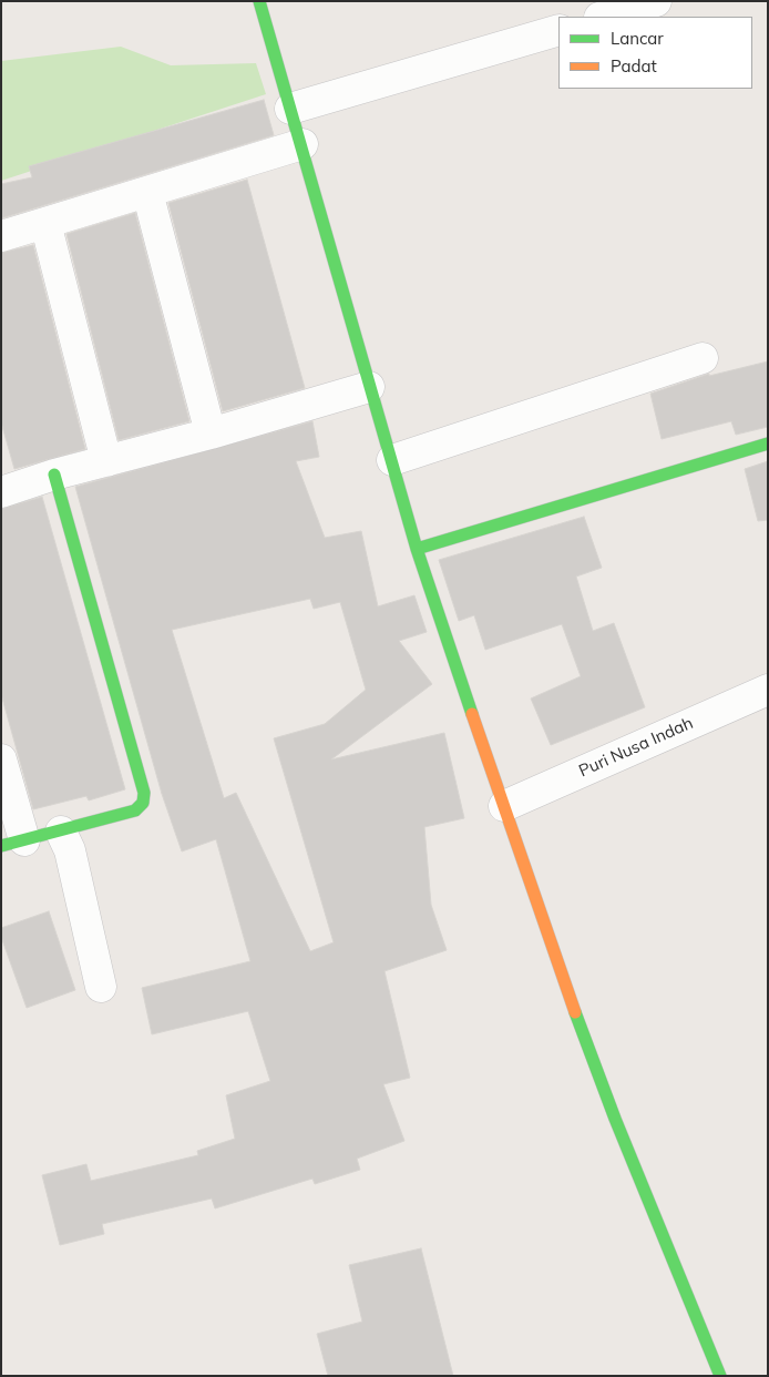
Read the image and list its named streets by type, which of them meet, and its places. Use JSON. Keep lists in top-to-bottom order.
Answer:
{
  "streets": {
    "street": ["Puri Nusa Indah"]
  },
  "legend": ["Lancar", "Padat"]
}
